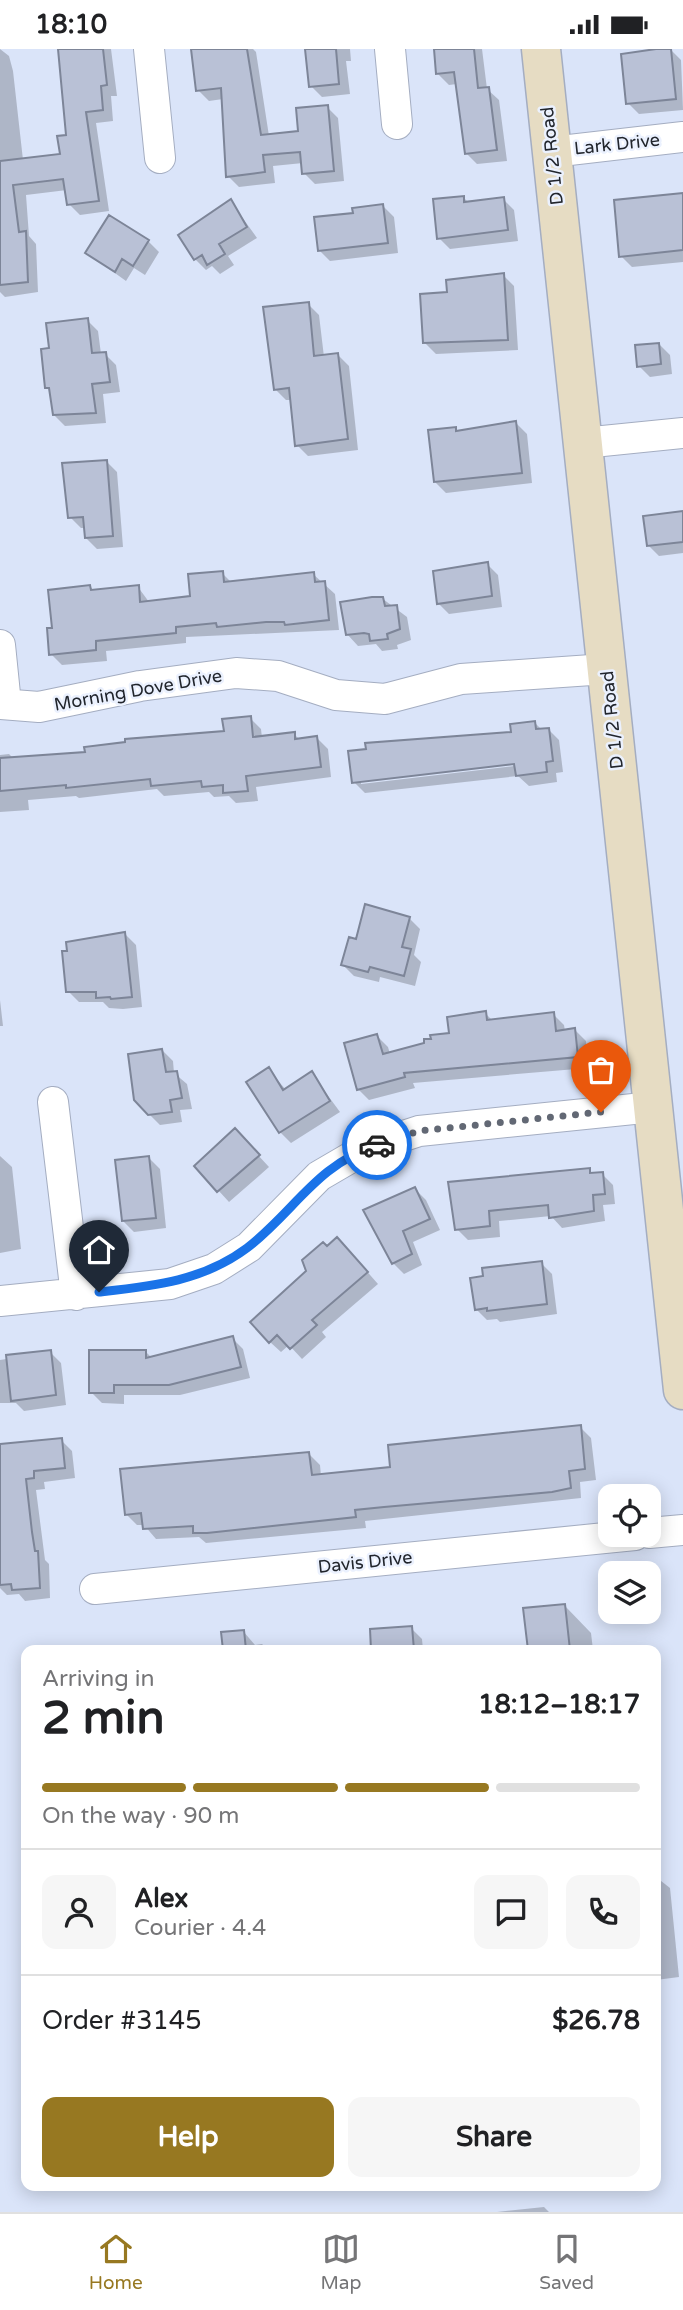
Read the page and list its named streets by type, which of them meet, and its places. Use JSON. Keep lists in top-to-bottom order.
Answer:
{
  "streets": {
    "main road": ["D 1/2 Road"],
    "street": ["Lark Drive", "Morning Dove Drive", "Davis Drive"]
  },
  "crossings": [
    ["Lark Drive", "D 1/2 Road"],
    ["D 1/2 Road", "Morning Dove Drive"]
  ],
  "page": {
    "status": "18:10",
    "heading": ["2 min", "Arriving in", "18:12–18:17"],
    "panel": [
      "Alex",
      "Courier · 4.4",
      "Order #3145",
      "$26.78"
    ],
    "bar": "On the way · 90 m",
    "buttons": ["Help", "Share"],
    "tabs": ["Home", "Map", "Saved"]
  }
}
